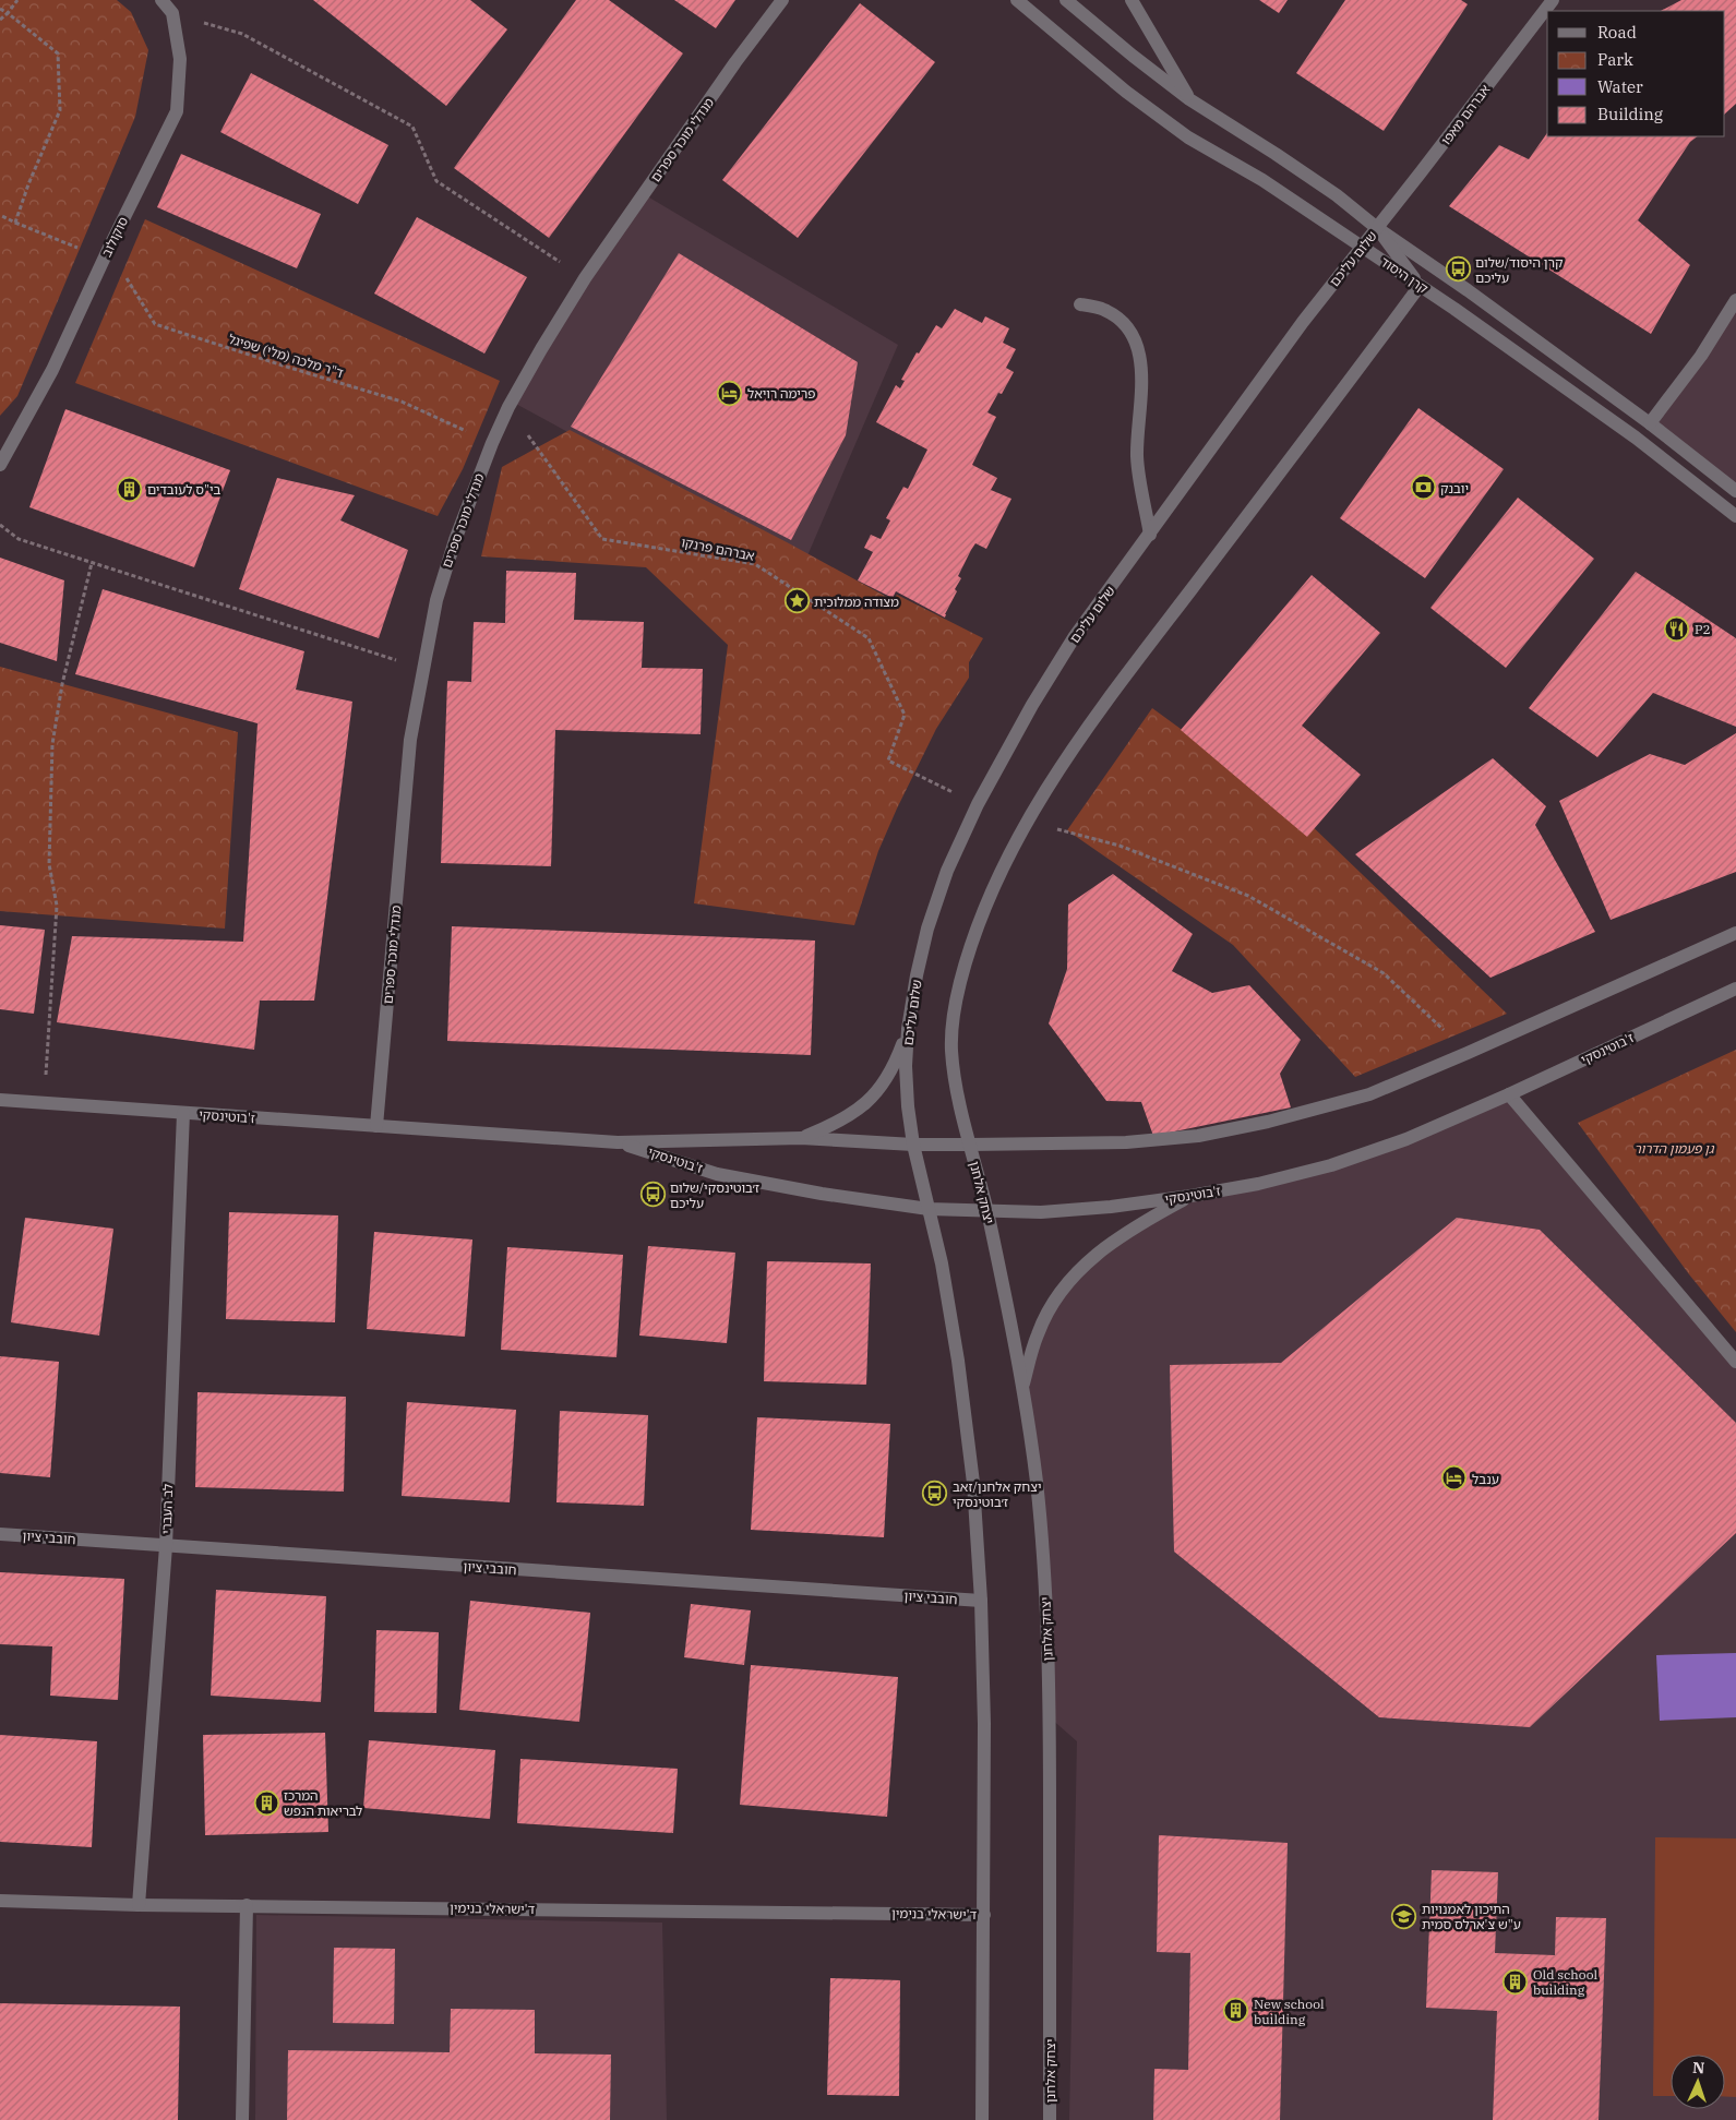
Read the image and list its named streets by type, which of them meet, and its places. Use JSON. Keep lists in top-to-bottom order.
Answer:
{
  "streets": {
    "street": [
      "אברהם מאפו",
      "מנדלי מוכר ספרים",
      "סוקולוב",
      "שלום עליכם",
      "קרן היסוד",
      "ז'בוטינסקי",
      "יצחק אלחנן",
      "לב העברי",
      "חובבי ציון",
      "ד'ישראלי בנימין"
    ],
    "path": ["ד\"ר מלכה (מלי) שפיגל", "אברהם פרנקו"]
  },
  "crossings": [
    ["אברהם מאפו", "שלום עליכם"],
    ["מנדלי מוכר ספרים", "ד\"ר מלכה (מלי) שפיגל"],
    ["מנדלי מוכר ספרים", "אברהם פרנקו"],
    ["מנדלי מוכר ספרים", "ז'בוטינסקי"],
    ["סוקולוב", "ד\"ר מלכה (מלי) שפיגל"],
    ["שלום עליכם", "קרן היסוד"],
    ["שלום עליכם", "אברהם פרנקו"],
    ["שלום עליכם", "ז'בוטינסקי"],
    ["ז'בוטינסקי", "יצחק אלחנן"],
    ["ז'בוטינסקי", "לב העברי"],
    ["לב העברי", "חובבי ציון"],
    ["לב העברי", "ד'ישראלי בנימין"]
  ],
  "parks": ["גן פעמון הדרור"],
  "places": {
    "bus stop": ["קרן היסוד/שלום עליכם", "ז׳בוטינסקי/שלום עליכם", "יצחק אלחנן/זאב ז׳בוטינסקי"],
    "hotel": ["פרימה רויאל", "ענבל"],
    "bank": ["יובנק"],
    "building": [
      "בי\"ס לעובדים",
      "המרכז לבריאות הנפש",
      "Old school building",
      "New school building"
    ],
    "place": ["מצודה ממלוכית"],
    "restaurant": ["P2"],
    "school or university": ["התיכון לאמנויות ע\"ש צ'ארלס סמית"]
  },
  "legend": [
    "Road",
    "Park",
    "Water",
    "Building"
  ],
  "north": "top"
}
